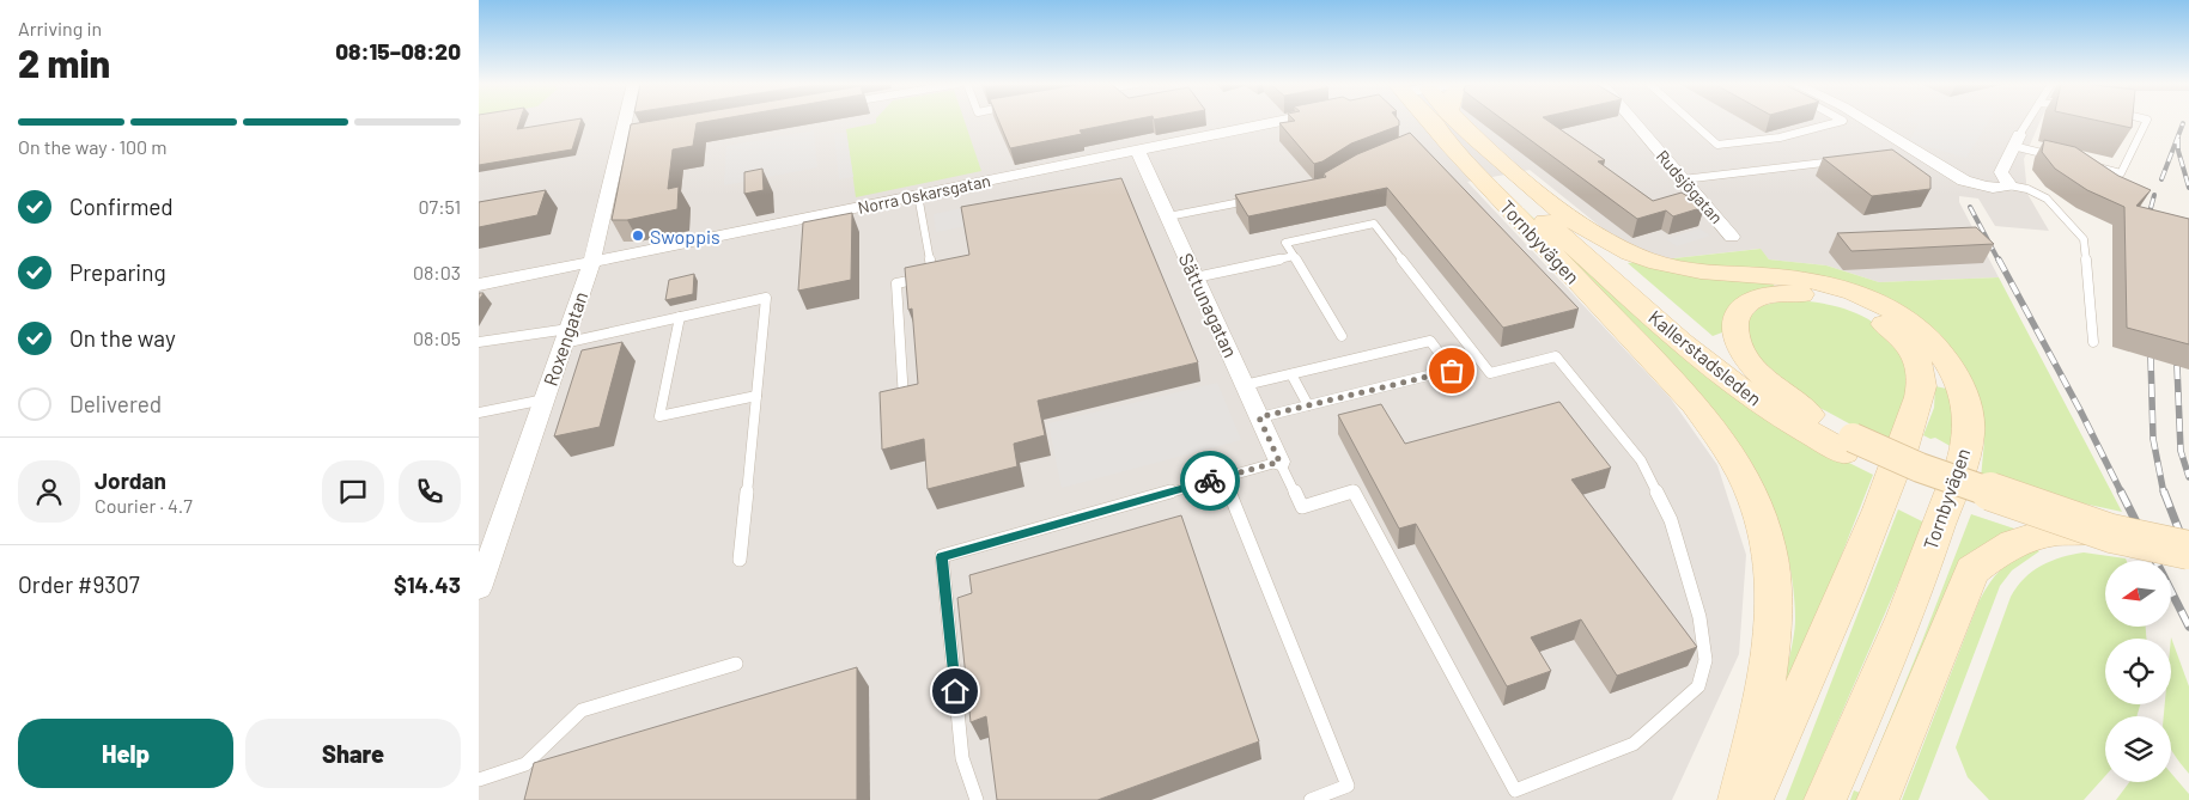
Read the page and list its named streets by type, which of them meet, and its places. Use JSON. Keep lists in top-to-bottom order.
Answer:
{
  "streets": {
    "main road": ["Tornbyvägen", "Kallerstadsleden"],
    "street": [
      "Rudsjögatan",
      "Norra Oskarsgatan",
      "Sättunagatan",
      "Roxengatan"
    ]
  },
  "crossings": [
    ["Norra Oskarsgatan", "Sättunagatan"],
    ["Norra Oskarsgatan", "Roxengatan"],
    ["Tornbyvägen", "Kallerstadsleden"]
  ],
  "places": ["Swoppis"],
  "north": "left",
  "page": {
    "heading": ["2 min", "Arriving in", "08:15–08:20"],
    "panel": [
      "Jordan",
      "Courier · 4.7",
      "Order #9307",
      "$14.43"
    ],
    "bar": "On the way · 100 m",
    "list": [
      ["Confirmed", "07:51"],
      ["Preparing", "08:03"],
      ["On the way", "08:05"],
      "Delivered"
    ],
    "buttons": ["Help", "Share"]
  }
}
